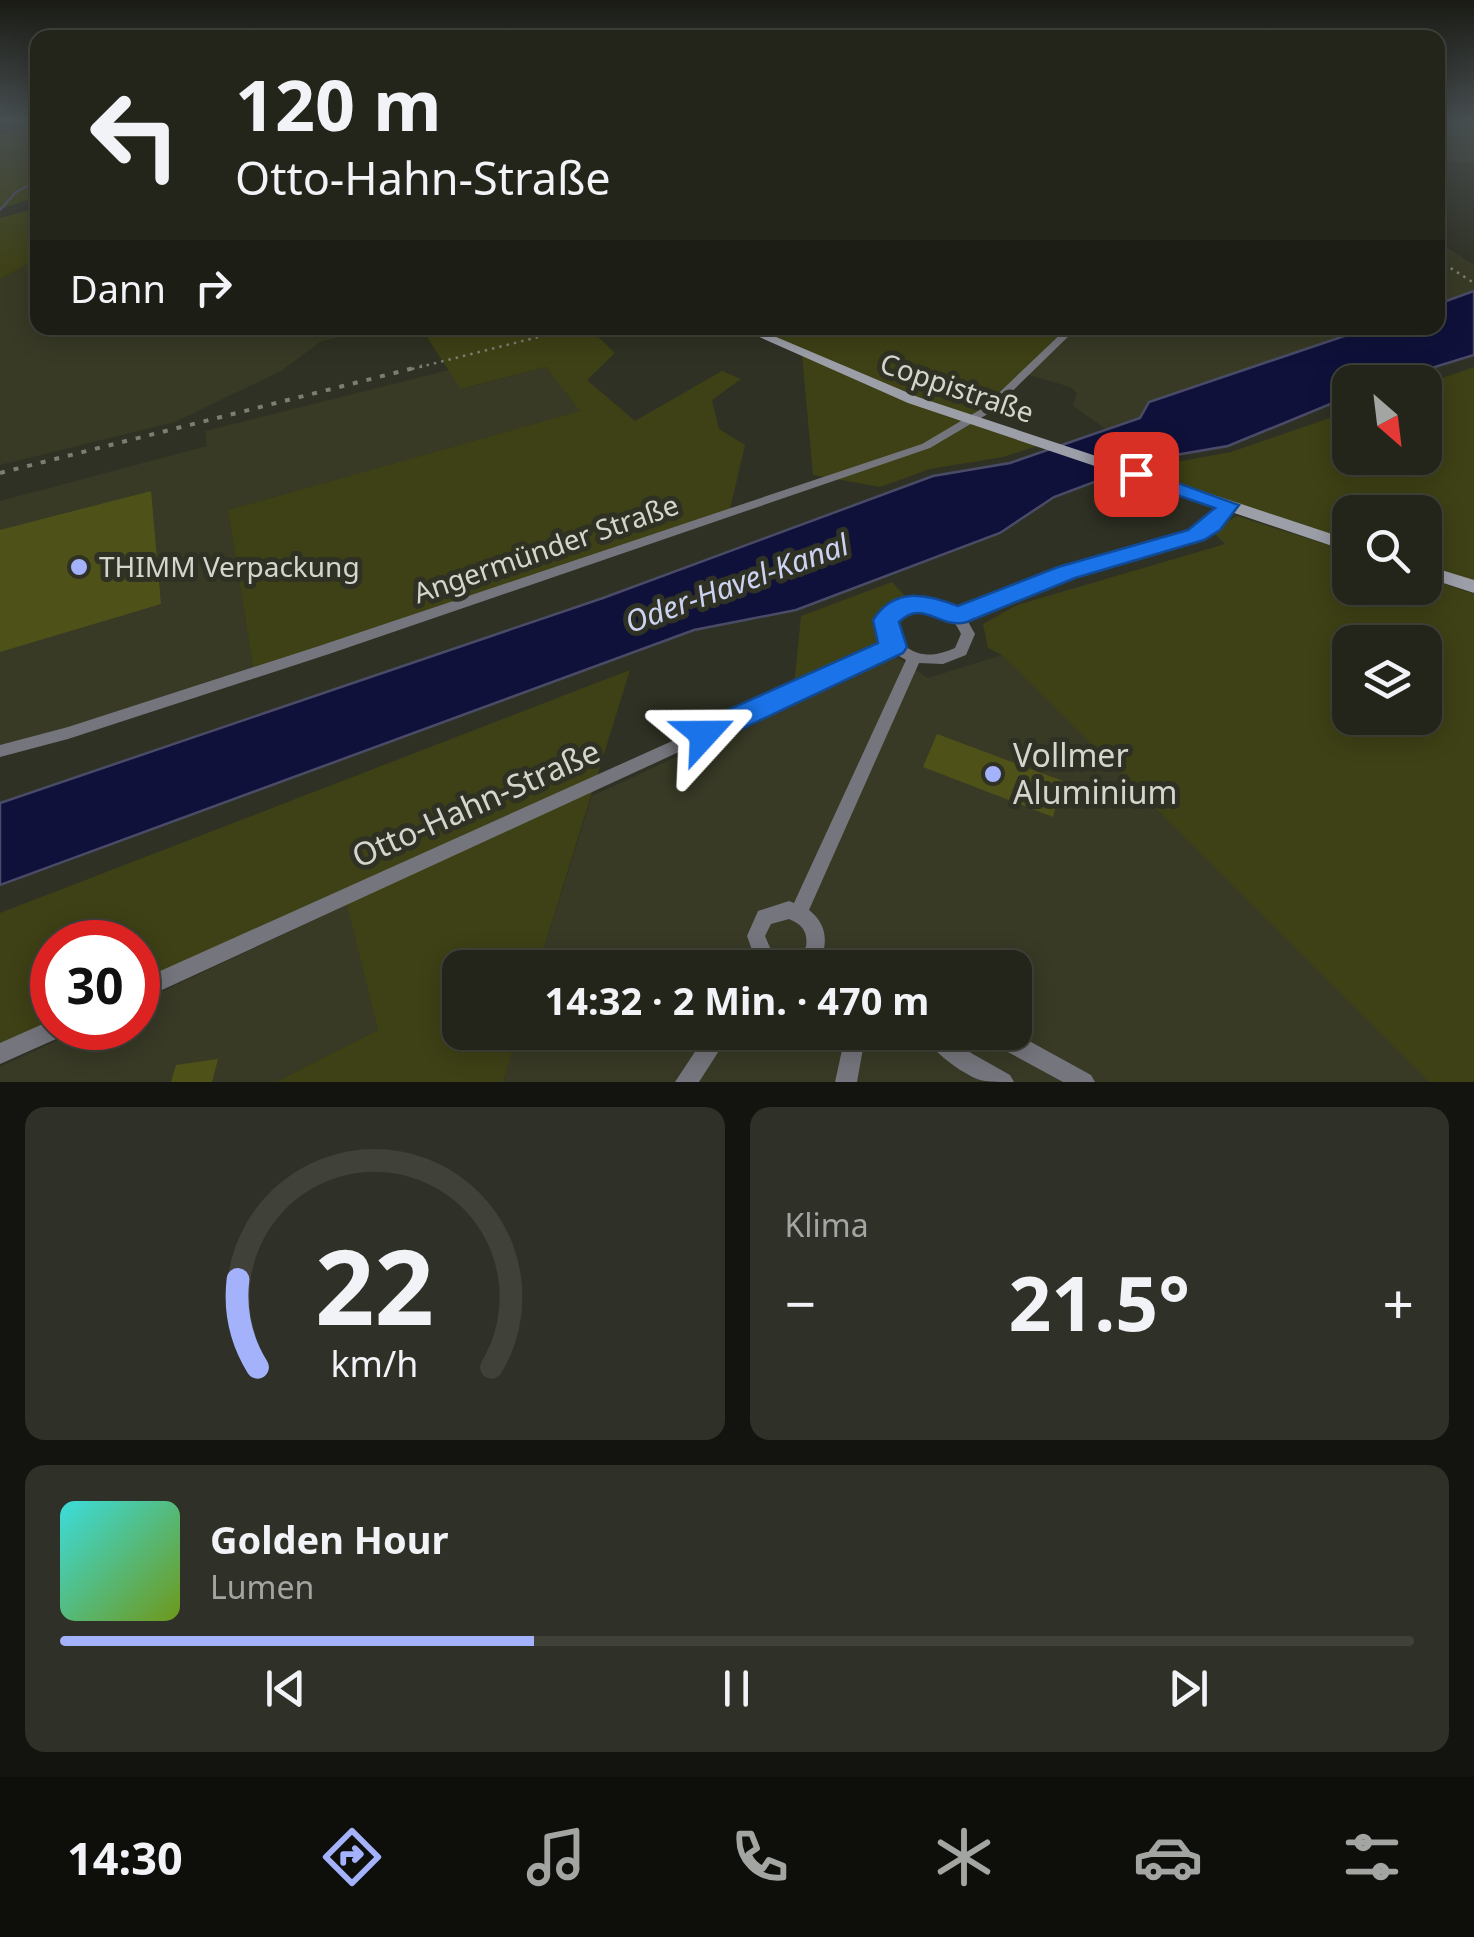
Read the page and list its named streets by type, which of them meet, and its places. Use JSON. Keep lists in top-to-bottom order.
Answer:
{
  "streets": {
    "main road": ["Coppistraße"],
    "street": ["Angermünder Straße", "Otto-Hahn-Straße"]
  },
  "crossings": [
    ["Coppistraße", "Angermünder Straße"]
  ],
  "water": ["Oder-Havel-Kanal"],
  "places": ["THIMM Verpackung", "Vollmer Aluminium"],
  "north": "bottom right",
  "page": {
    "turn": ["120 m", "Otto-Hahn-Straße"],
    "then": "Dann",
    "limit": "30",
    "trip": "14:32 · 2 Min. · 470 m",
    "tile": "Klima",
    "heat": ["−", "21.5°", "+"],
    "song": ["Golden Hour", "Lumen"],
    "tabs": "14:30",
    "gauge": ["22", "km/h"]
  }
}
